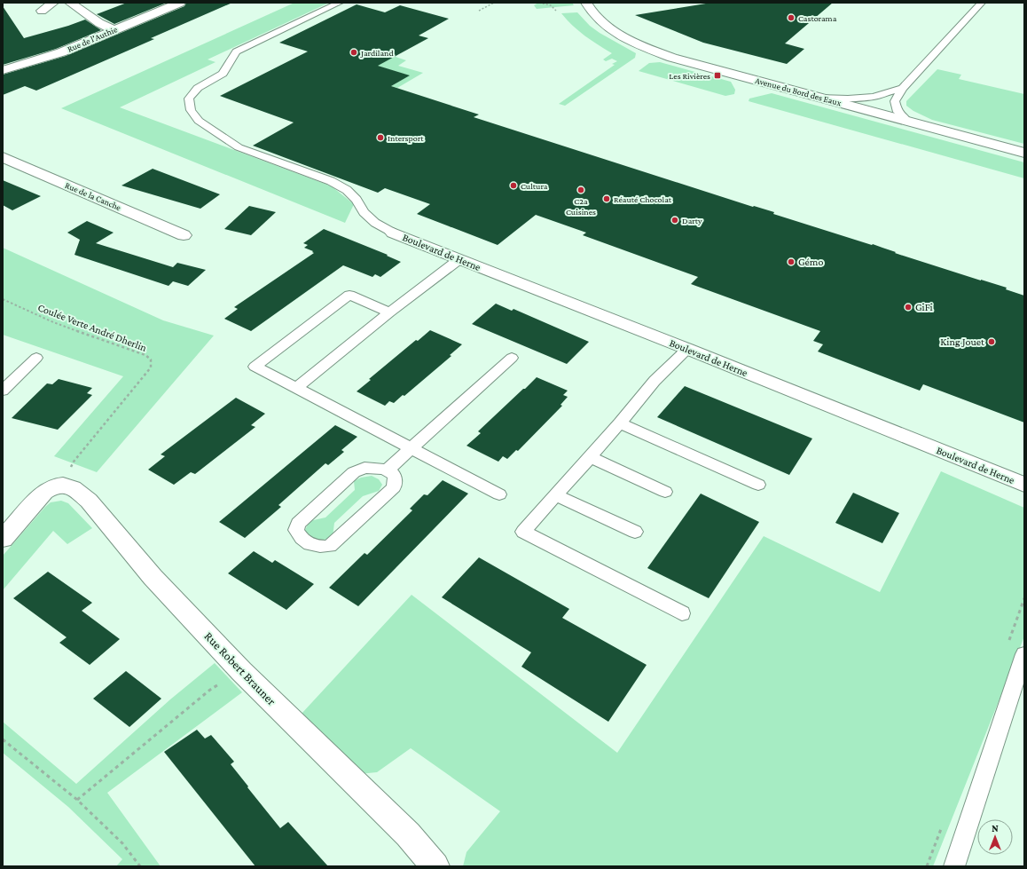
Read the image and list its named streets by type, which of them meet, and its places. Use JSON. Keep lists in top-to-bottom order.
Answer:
{
  "streets": {
    "street": [
      "Rue de l'Authie",
      "Avenue du Bord des Eaux",
      "Rue de la Canche",
      "Boulevard de Herne",
      "Rue Robert Brauner"
    ],
    "path": ["Coulée Verte André Dherlin"]
  },
  "crossings": [
    ["Coulée Verte André Dherlin", "Rue Robert Brauner"]
  ],
  "places": {
    "other": [
      "Castorama",
      "Jardiland",
      "Intersport",
      "Cultura",
      "C2a Cuisines",
      "Réauté Chocolat",
      "Darty",
      "Gémo",
      "GiFi",
      "King Jouet"
    ],
    "transit": ["Les Rivières"]
  },
  "north": "top"
}
